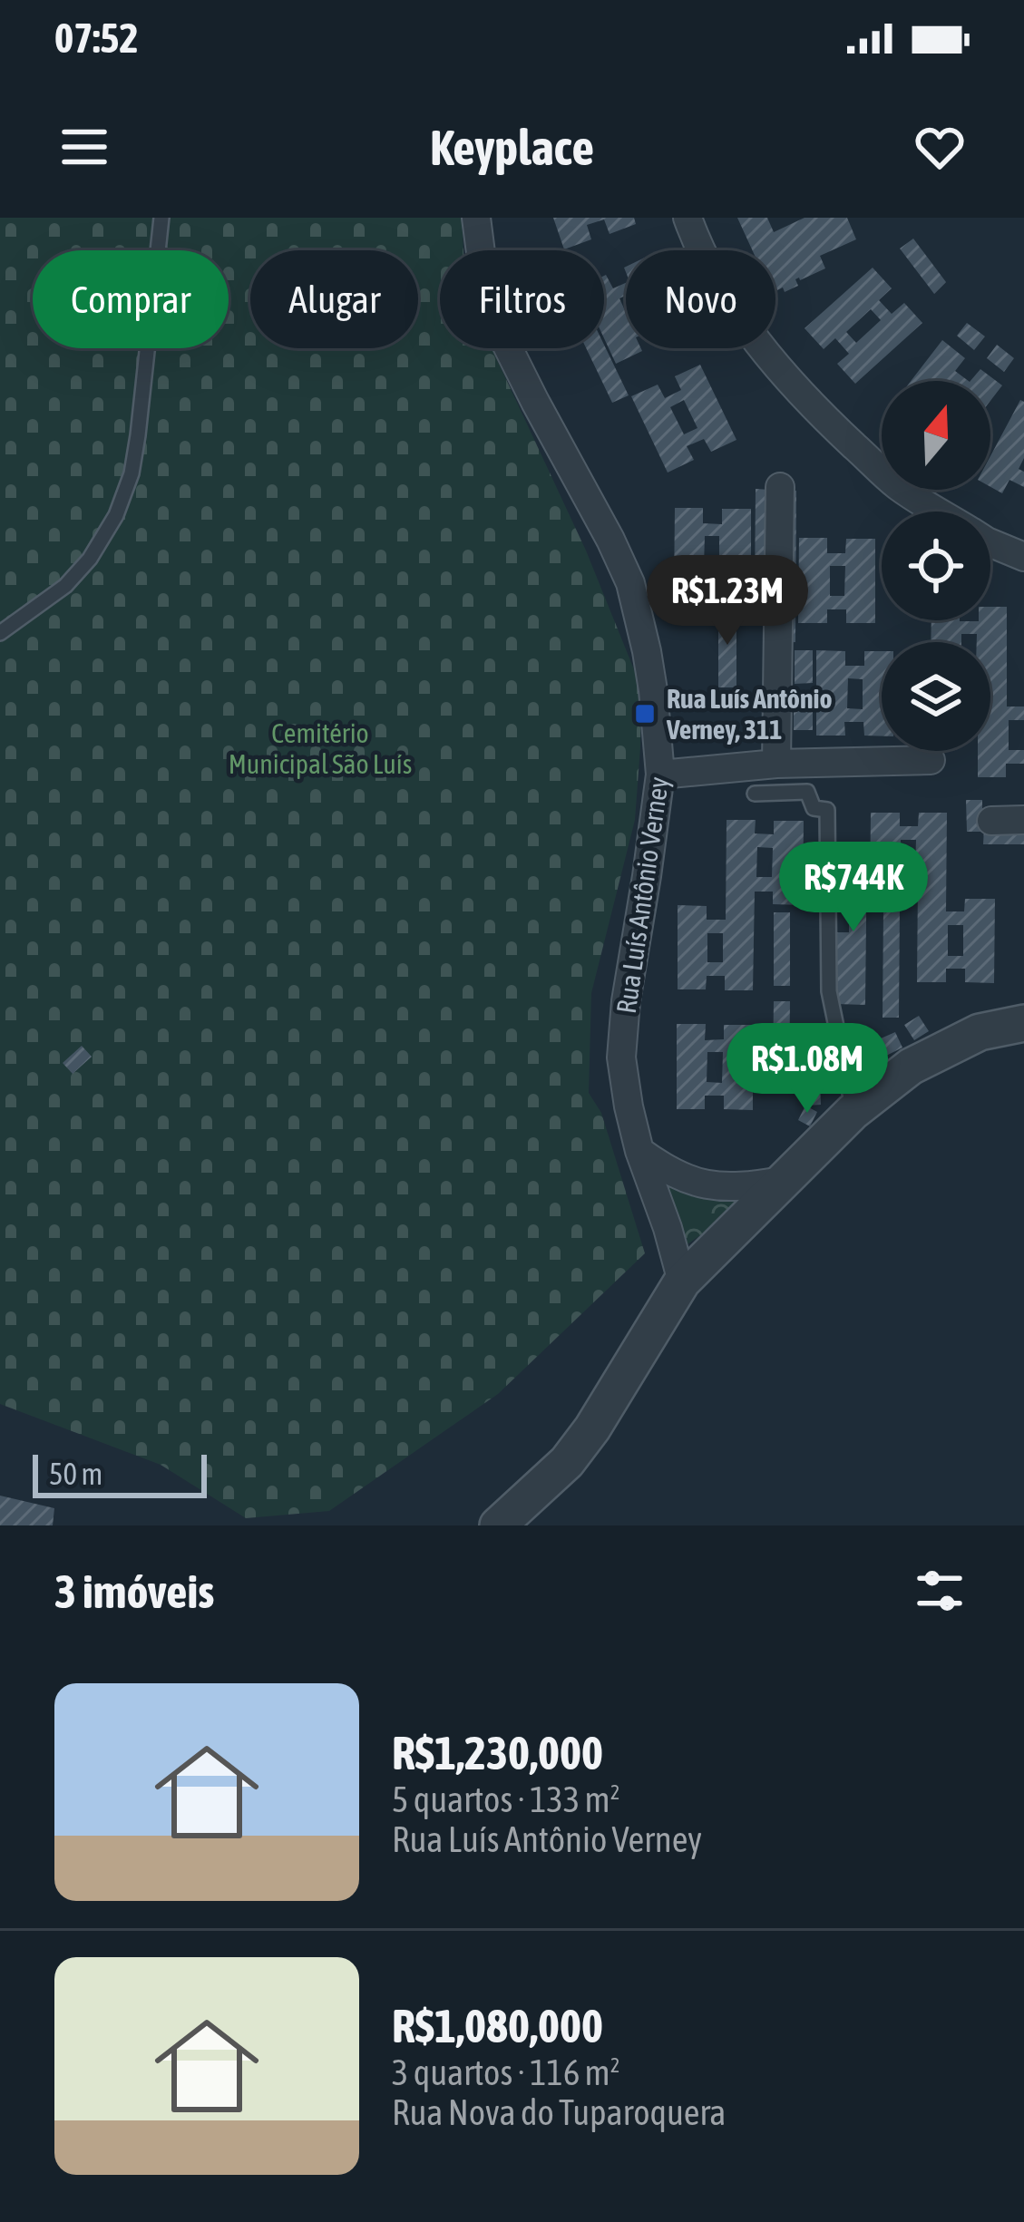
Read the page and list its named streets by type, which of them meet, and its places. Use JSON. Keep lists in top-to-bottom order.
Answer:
{
  "streets": {
    "street": ["Rua Luís Antônio Verney"]
  },
  "parks": ["Cemitério Municipal São Luís"],
  "places": {
    "transit": ["Rua Luís Antônio Verney, 311"]
  },
  "scale_bar": "50 m",
  "north": "top",
  "page": {
    "status": "07:52",
    "header": "Keyplace",
    "chip": [
      "Comprar",
      "Alugar",
      "Filtros",
      "Novo"
    ],
    "price": ["R$1.23M", "R$744K", "R$1.08M"],
    "scale": "50 m",
    "heading": "3 imóveis",
    "list": [
      {
        "name": "R$1,230,000",
        "note": "5 quartos · 133 m² · Rua Luís Antônio Verney"
      },
      {
        "name": "R$1,080,000",
        "note": "3 quartos · 116 m² · Rua Nova do Tuparoquera"
      }
    ]
  }
}
